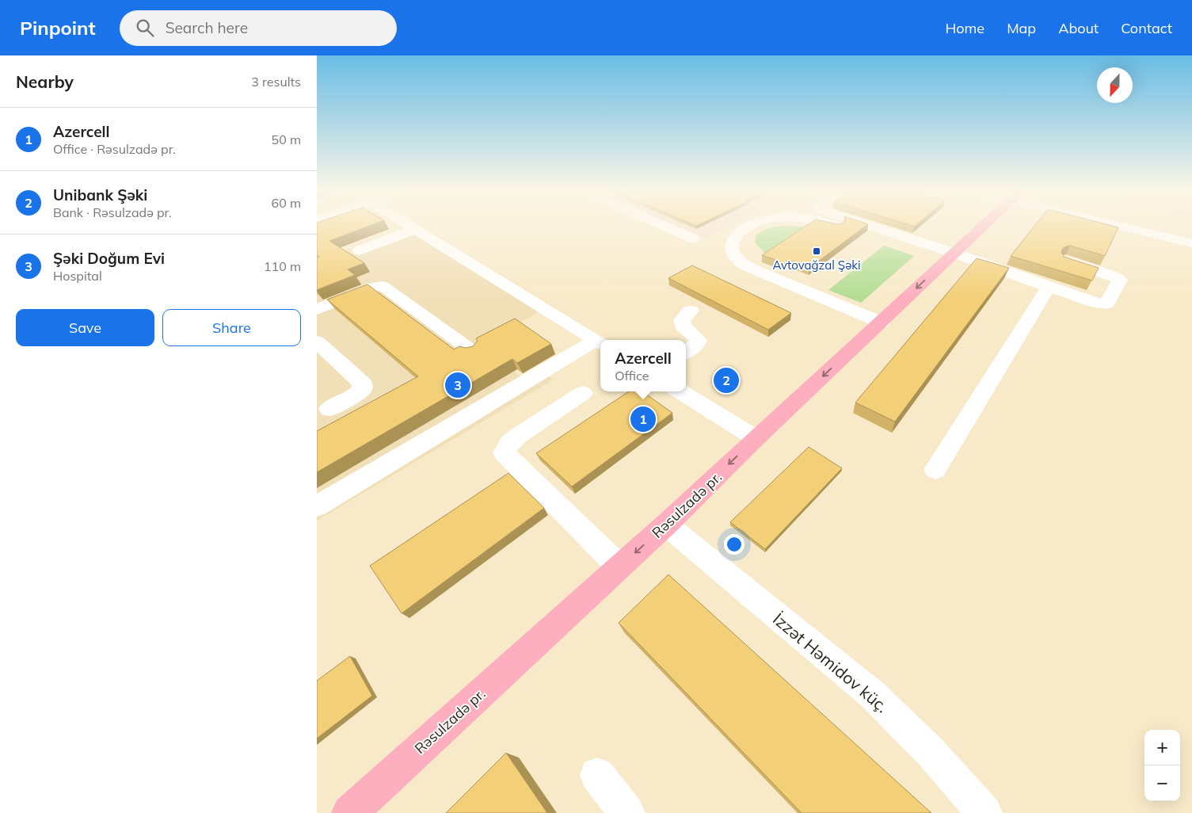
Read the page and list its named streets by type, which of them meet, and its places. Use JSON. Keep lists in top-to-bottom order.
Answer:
{
  "streets": {
    "main road": ["Rəsulzadə pr."],
    "street": ["İzzət Həmidov küç."]
  },
  "crossings": [
    ["Rəsulzadə pr.", "İzzət Həmidov küç."]
  ],
  "one_way": ["Rəsulzadə pr."],
  "places": {
    "transit": ["Avtovağzal Şəki"]
  },
  "north": "bottom",
  "page": {
    "header": "Pinpoint",
    "search": "Search here",
    "nav": [
      "Home",
      "Map",
      "About",
      "Contact"
    ],
    "heading": ["Nearby", "3 results"],
    "list": [
      {
        "mark": "1",
        "name": "Azercell",
        "note": "Office · Rəsulzadə pr.",
        "value": "50 m"
      },
      {
        "mark": "2",
        "name": "Unibank Şəki",
        "note": "Bank · Rəsulzadə pr.",
        "value": "60 m"
      },
      {
        "mark": "3",
        "name": "Şəki Doğum Evi",
        "note": "Hospital",
        "value": "110 m"
      }
    ],
    "buttons": ["Save", "Share"],
    "popup": ["Azercell", "Office"],
    "pins": ["2", "3", "1"],
    "map_buttons": ["+", "−"]
  }
}
